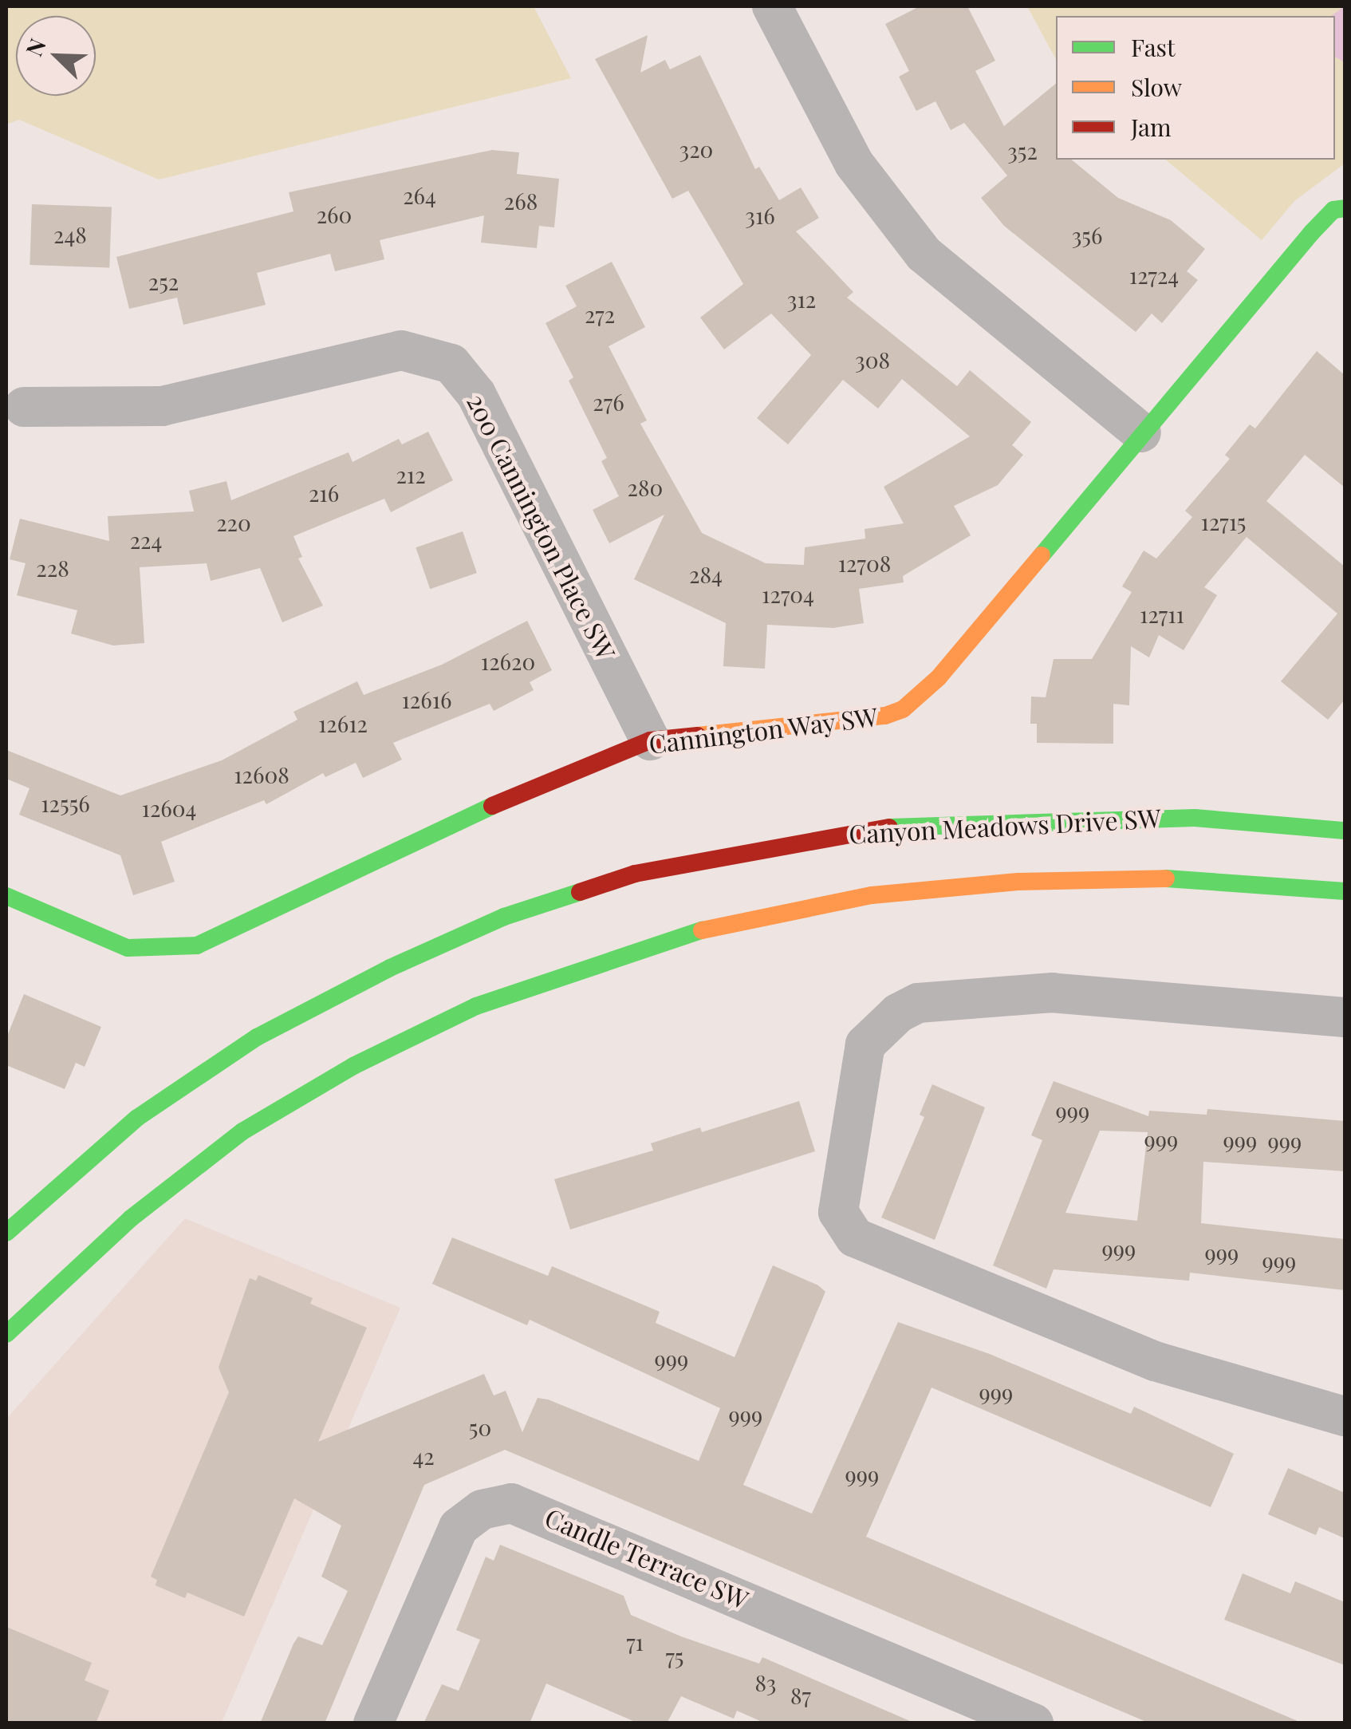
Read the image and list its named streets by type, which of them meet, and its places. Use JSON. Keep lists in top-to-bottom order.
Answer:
{
  "streets": {
    "main road": ["Cannington Way SW", "Canyon Meadows Drive SW"],
    "street": ["200 Cannington Place SW", "Candle Terrace SW"]
  },
  "crossings": [
    ["200 Cannington Place SW", "Cannington Way SW"]
  ],
  "house_numbers": [
    "320",
    "352",
    "264",
    "268",
    "260",
    "316",
    "248",
    "356",
    "12724",
    "252",
    "312",
    "272",
    "308",
    "276",
    "212",
    "280",
    "216",
    "12715",
    "220",
    "224",
    "12708",
    "228",
    "284",
    "12704",
    "12711",
    "12620",
    "12616",
    "12612",
    "12608",
    "12556",
    "12604",
    "999",
    "999",
    "999",
    "999",
    "999",
    "999",
    "999",
    "999",
    "999",
    "999",
    "50",
    "42",
    "999",
    "71",
    "75",
    "83",
    "87"
  ],
  "legend": ["Fast", "Slow", "Jam"],
  "north": "top left"
}
